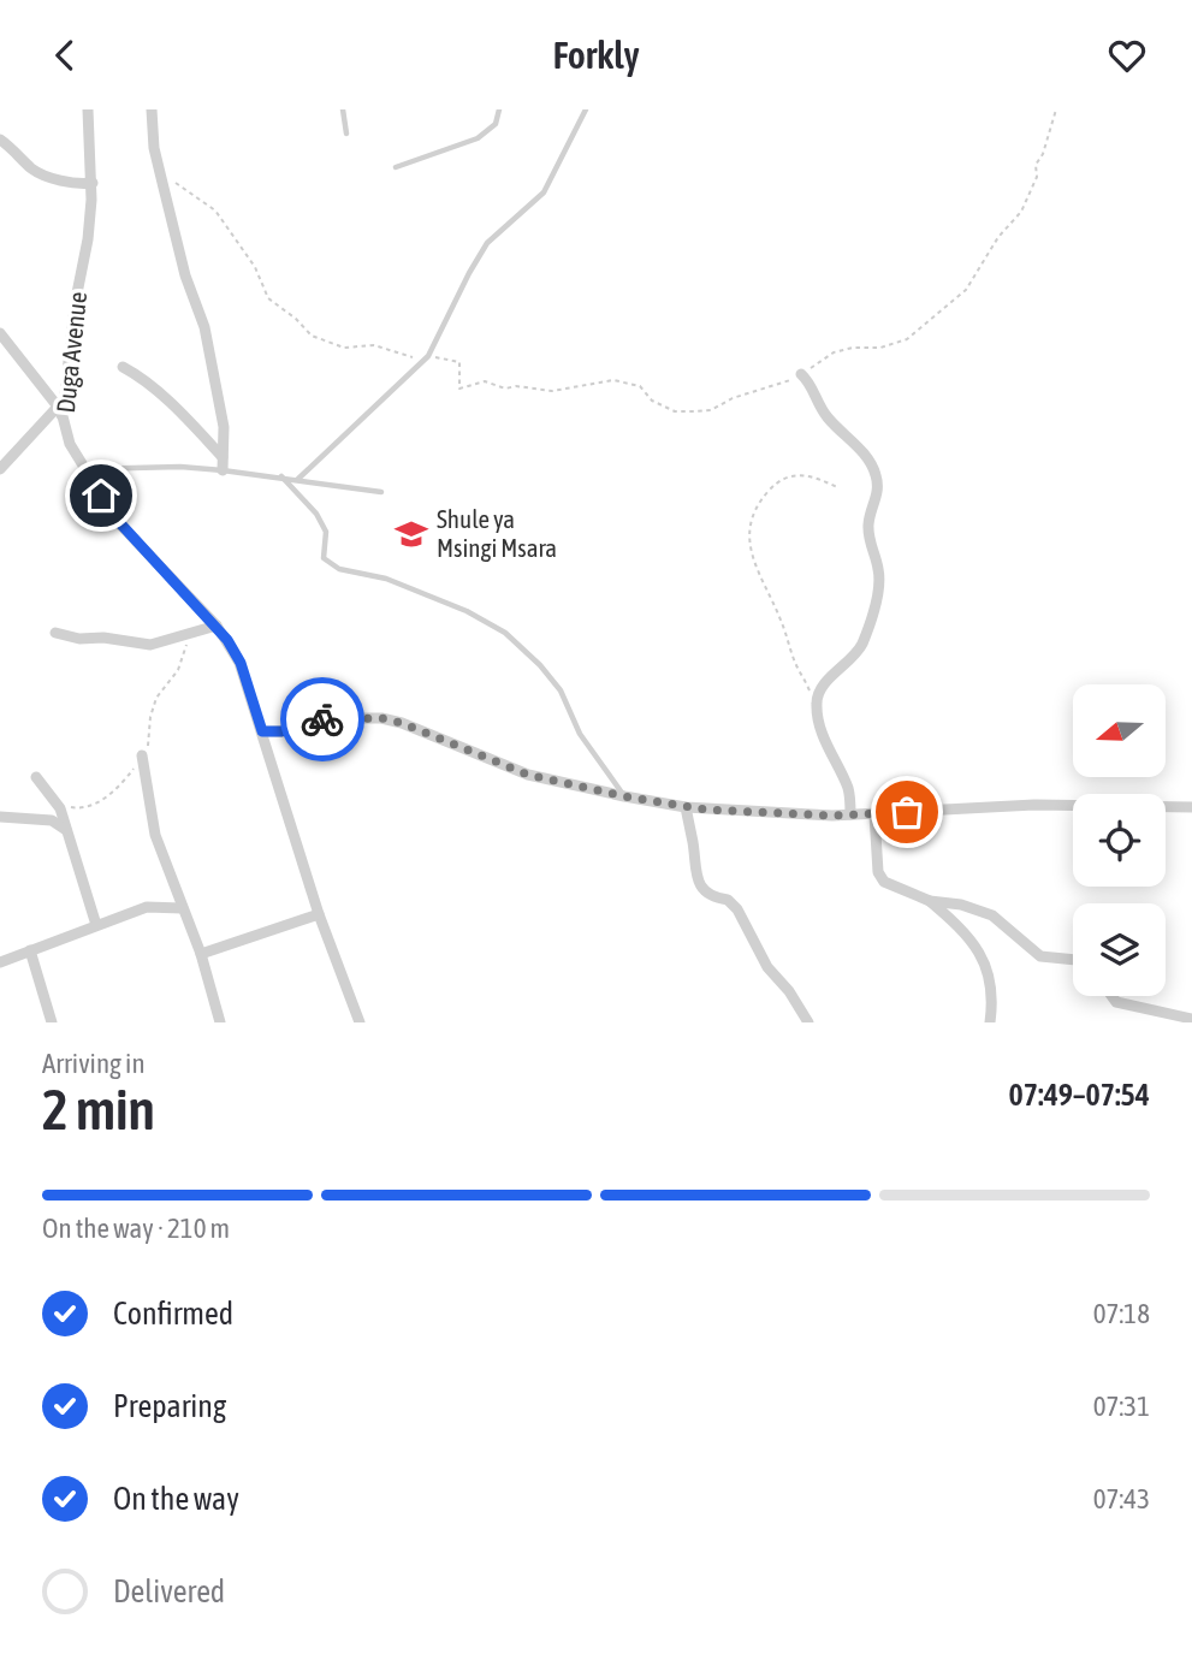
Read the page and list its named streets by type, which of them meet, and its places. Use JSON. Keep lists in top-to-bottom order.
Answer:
{
  "streets": {
    "street": ["Duga Avenue"]
  },
  "places": {
    "school or university": ["Shule ya Msingi Msara"]
  },
  "north": "left",
  "page": {
    "header": "Forkly",
    "heading": ["2 min", "Arriving in", "07:49–07:54"],
    "bar": "On the way · 210 m",
    "list": [
      ["Confirmed", "07:18"],
      ["Preparing", "07:31"],
      ["On the way", "07:43"],
      "Delivered"
    ]
  }
}
